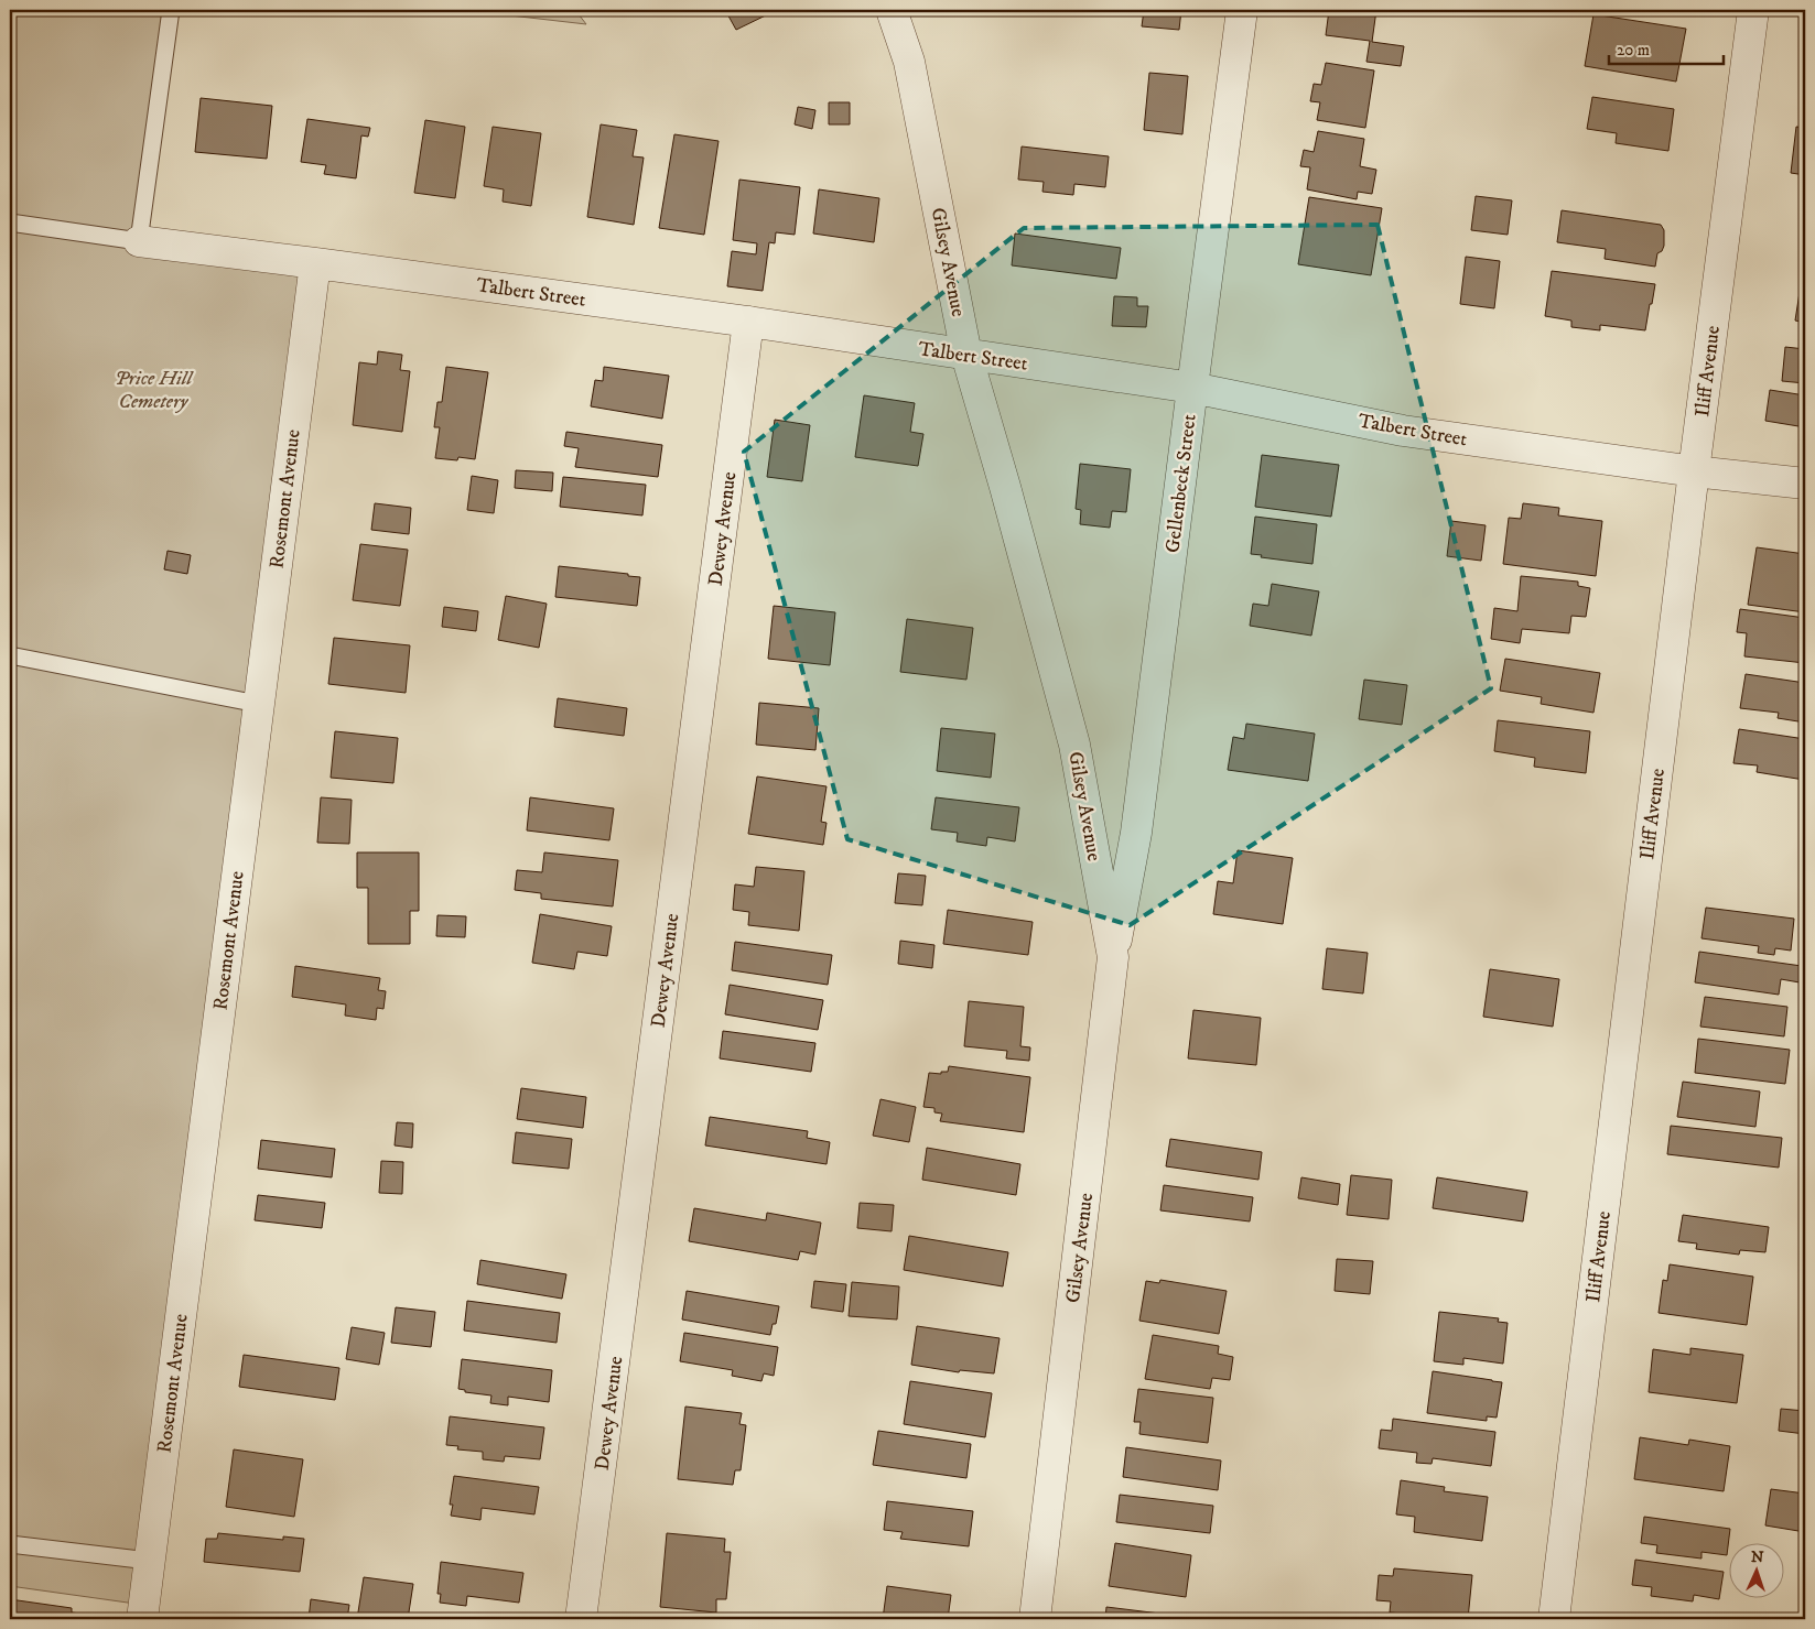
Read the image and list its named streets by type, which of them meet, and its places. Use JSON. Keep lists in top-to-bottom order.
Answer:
{
  "streets": {
    "street": [
      "Gilsey Avenue",
      "Talbert Street",
      "Iliff Avenue",
      "Gellenbeck Street",
      "Rosemont Avenue",
      "Dewey Avenue"
    ]
  },
  "crossings": [
    ["Gilsey Avenue", "Talbert Street"],
    ["Gilsey Avenue", "Gellenbeck Street"],
    ["Talbert Street", "Iliff Avenue"],
    ["Talbert Street", "Gellenbeck Street"],
    ["Talbert Street", "Rosemont Avenue"],
    ["Talbert Street", "Dewey Avenue"]
  ],
  "parks": ["Price Hill Cemetery"],
  "scale_bar": "20 m",
  "north": "top"
}
